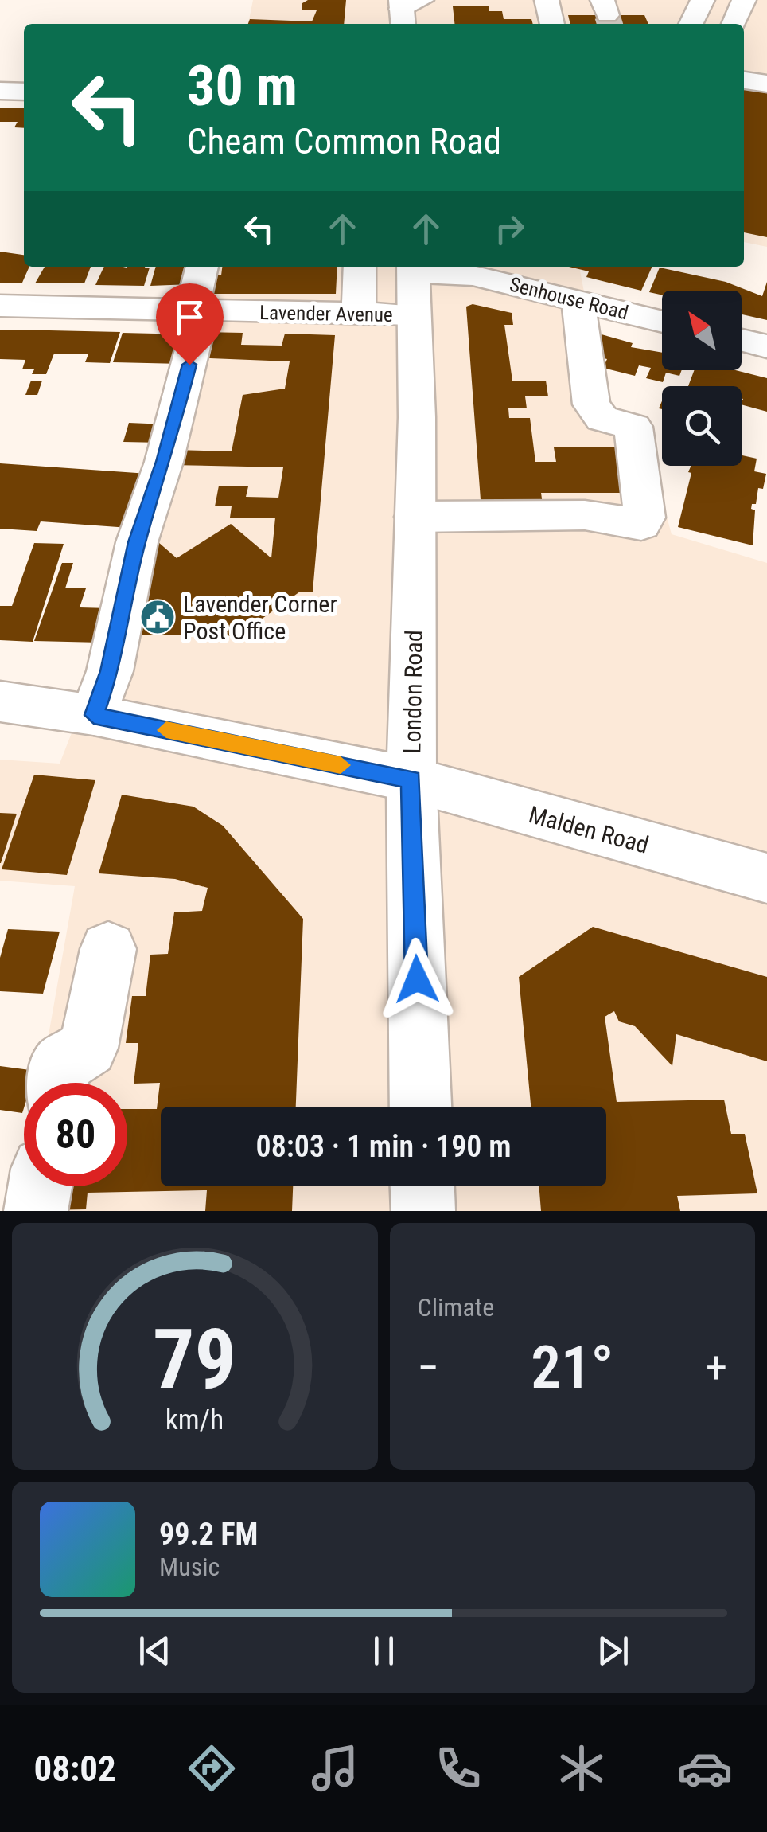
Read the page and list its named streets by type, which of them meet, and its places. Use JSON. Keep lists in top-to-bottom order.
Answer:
{
  "streets": {
    "main road": [
      "Senhouse Road",
      "Lavender Avenue",
      "London Road",
      "Malden Road"
    ]
  },
  "crossings": [
    ["Senhouse Road", "London Road"],
    ["Lavender Avenue", "London Road"],
    ["London Road", "Malden Road"]
  ],
  "places": {
    "public building": ["Lavender Corner Post Office"]
  },
  "north": "top left",
  "page": {
    "turn": ["30 m", "Cheam Common Road"],
    "limit": "80",
    "trip": "08:03 · 1 min · 190 m",
    "tile": "Climate",
    "heat": ["−", "21°", "+"],
    "song": ["99.2 FM", "Music"],
    "tabs": "08:02",
    "gauge": ["79", "km/h"]
  }
}
